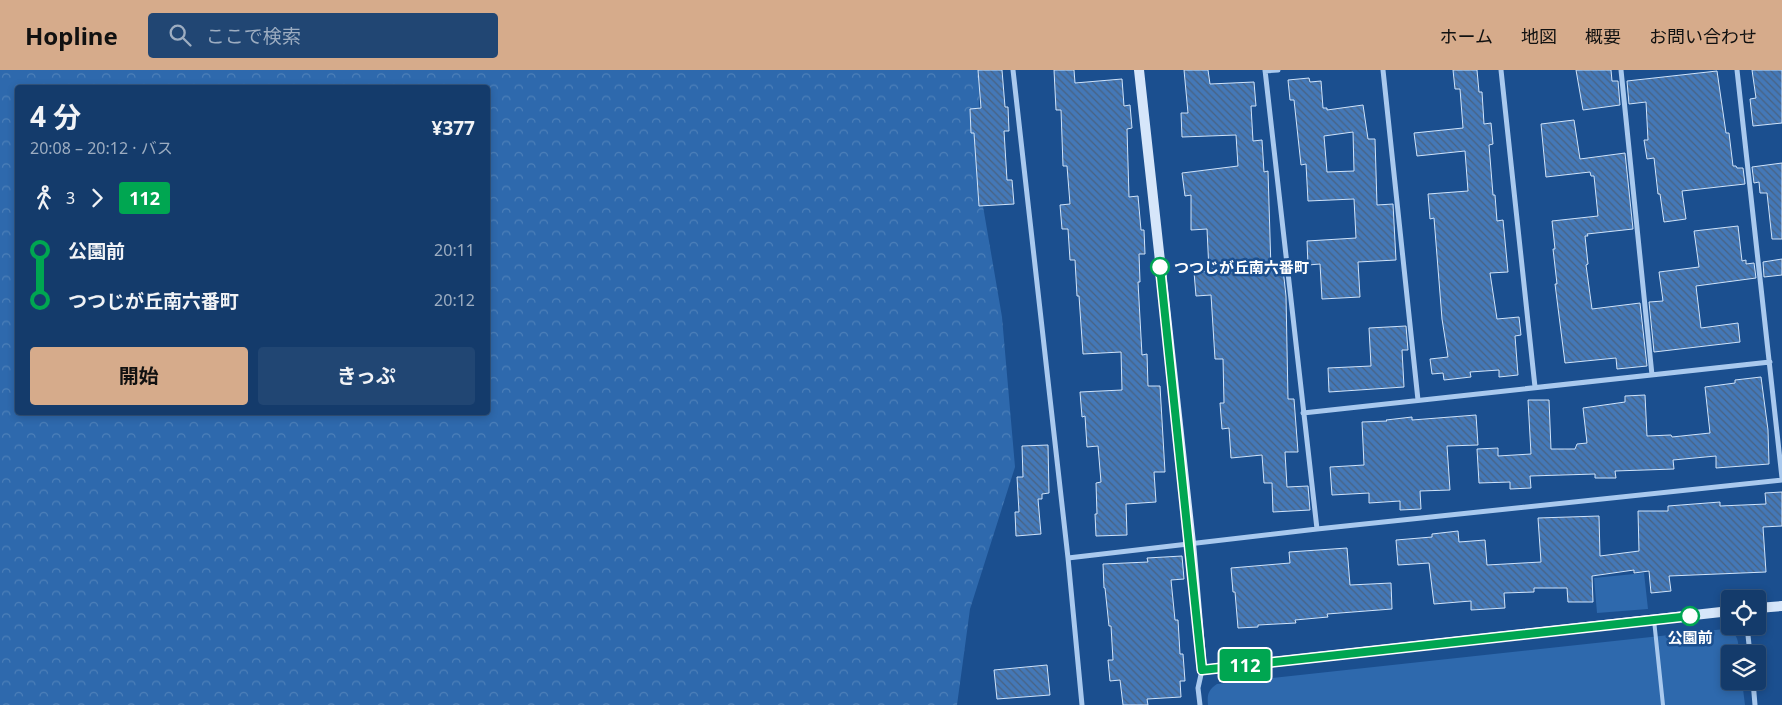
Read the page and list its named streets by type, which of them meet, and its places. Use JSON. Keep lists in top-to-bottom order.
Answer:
{
  "places": ["つつじが丘南六番町", "公園前"],
  "lines": ["bus line 112"],
  "page": {
    "header": "Hopline",
    "search": "ここで検索",
    "nav": [
      "ホーム",
      "地図",
      "概要",
      "お問い合わせ"
    ],
    "on_map": "112",
    "heading": ["4 分", "20:08 – 20:12 · バス", "¥377"],
    "legs": ["3", "112"],
    "list": [
      {
        "name": "公園前",
        "value": "20:11"
      },
      {
        "name": "つつじが丘南六番町",
        "value": "20:12"
      }
    ],
    "buttons": ["開始", "きっぷ"]
  }
}
